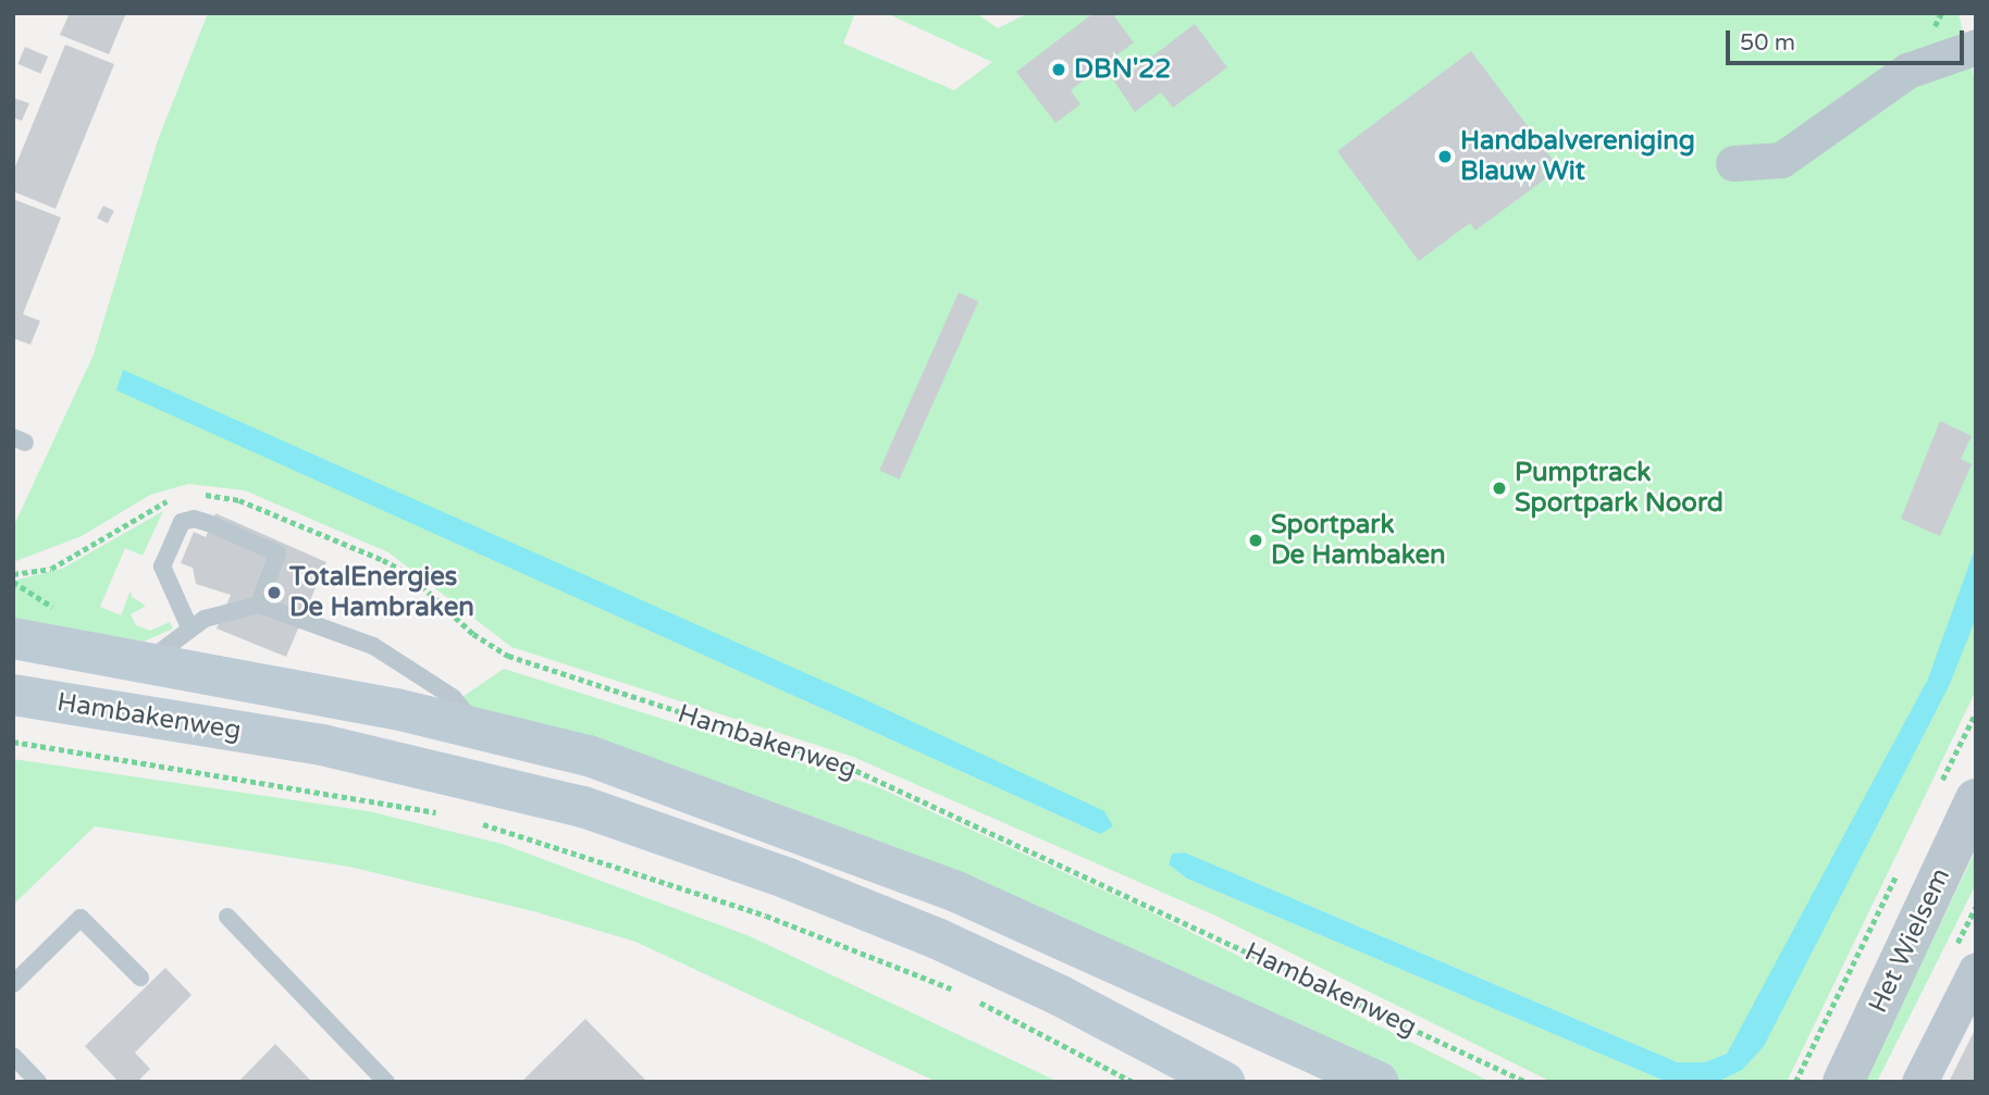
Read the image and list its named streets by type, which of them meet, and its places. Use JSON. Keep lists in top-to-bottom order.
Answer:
{
  "streets": {
    "main road": ["Hambakenweg"],
    "street": ["Het Wielsem"]
  },
  "places": [
    "DBN'22",
    "Handbalvereniging Blauw Wit",
    "Pumptrack Sportpark Noord",
    "Sportpark De Hambaken",
    "TotalEnergies De Hambraken"
  ],
  "scale_bar": "50 m"
}
